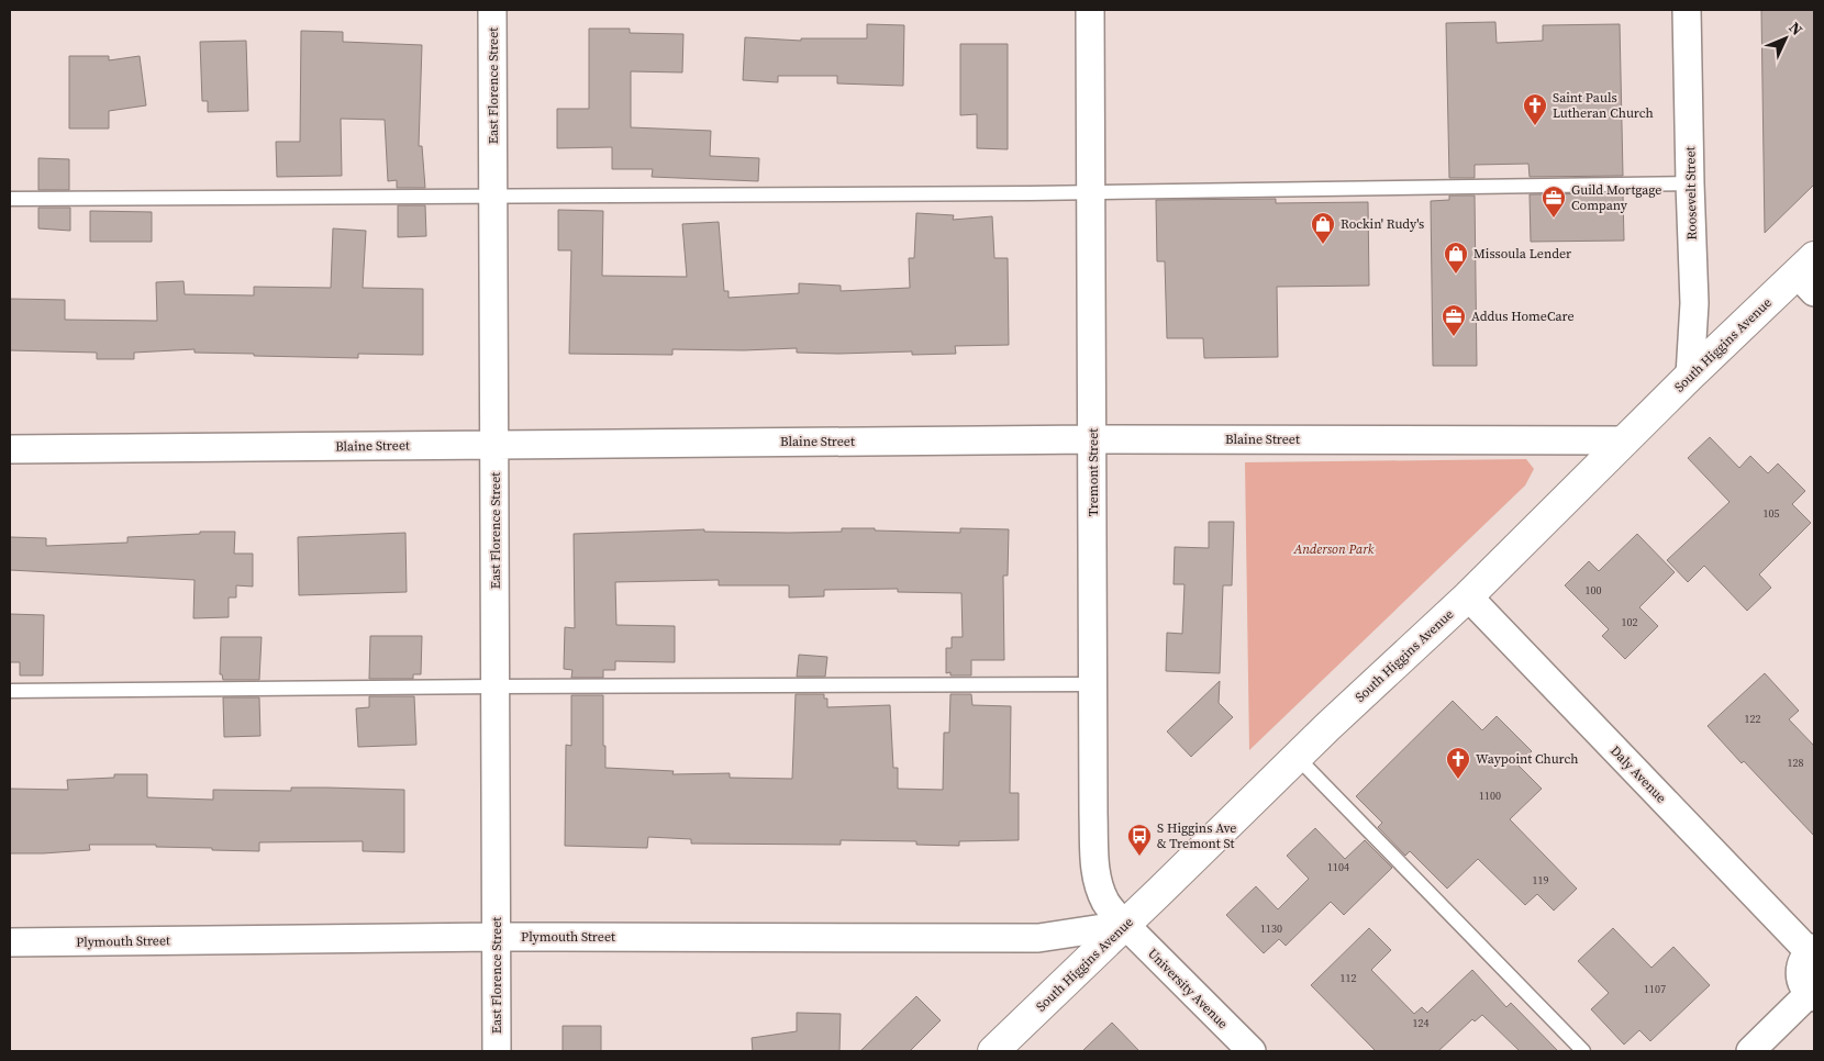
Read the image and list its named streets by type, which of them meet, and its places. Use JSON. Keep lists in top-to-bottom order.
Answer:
{
  "streets": {
    "main road": ["South Higgins Avenue"],
    "street": [
      "East Florence Street",
      "Roosevelt Street",
      "Blaine Street",
      "Tremont Street",
      "Daly Avenue",
      "Plymouth Street",
      "University Avenue"
    ]
  },
  "crossings": [
    ["East Florence Street", "Blaine Street"],
    ["East Florence Street", "Plymouth Street"],
    ["Roosevelt Street", "South Higgins Avenue"],
    ["South Higgins Avenue", "Blaine Street"],
    ["South Higgins Avenue", "Tremont Street"],
    ["South Higgins Avenue", "Daly Avenue"],
    ["South Higgins Avenue", "Plymouth Street"],
    ["South Higgins Avenue", "University Avenue"],
    ["Blaine Street", "Tremont Street"],
    ["Tremont Street", "Plymouth Street"],
    ["Tremont Street", "University Avenue"],
    ["Plymouth Street", "University Avenue"]
  ],
  "parks": ["Anderson Park"],
  "places": {
    "church": ["Saint Pauls Lutheran Church", "Waypoint Church"],
    "office": ["Guild Mortgage Company", "Addus HomeCare"],
    "shop": ["Rockin' Rudy's", "Missoula Lender"],
    "bus stop": ["S Higgins Ave & Tremont St"]
  },
  "house_numbers": [
    "105",
    "100",
    "102",
    "122",
    "128",
    "1100",
    "1104",
    "119",
    "1130",
    "112",
    "1107",
    "124"
  ],
  "north": "top right"
}
